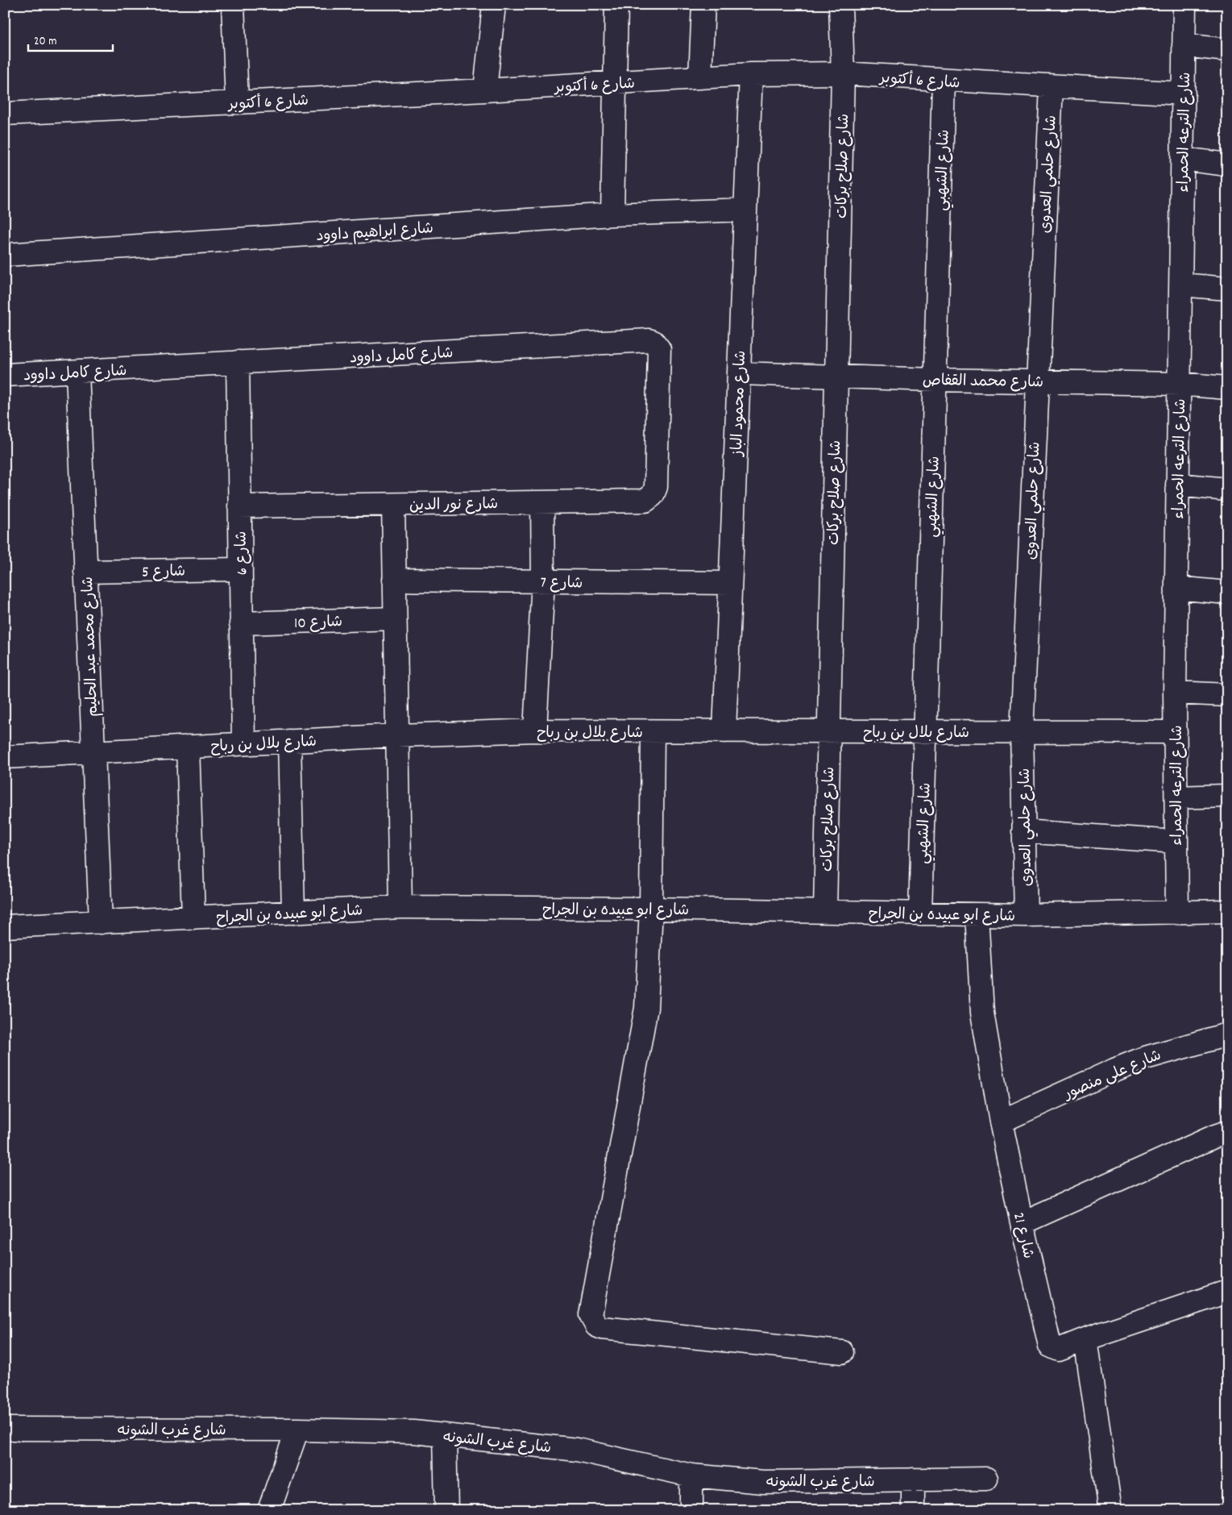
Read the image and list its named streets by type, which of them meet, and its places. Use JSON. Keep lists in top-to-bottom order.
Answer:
{
  "streets": {
    "street": [
      "شارع 6 أكتوبر",
      "شارع الترعه الحمراء",
      "شارع صلاح بركات",
      "شارع الشهبي",
      "شارع حلمي العدوى",
      "شارع ابراهيم داوود",
      "شارع كامل داوود",
      "شارع محمد القفاص",
      "شارع محمود الباز",
      "شارع نور الدين",
      "شارع 6",
      "شارع 5",
      "شارع 7",
      "شارع 10",
      "شارع محمد عبد الحليم",
      "شارع بلال بن رباح",
      "شارع ابو عبيده بن الجراح",
      "شارع على منصور",
      "شارع 21",
      "شارع غرب الشونه"
    ]
  },
  "crossings": [
    ["شارع 6 أكتوبر", "شارع الترعه الحمراء"],
    ["شارع 6 أكتوبر", "شارع صلاح بركات"],
    ["شارع 6 أكتوبر", "شارع الشهبي"],
    ["شارع 6 أكتوبر", "شارع حلمي العدوى"],
    ["شارع 6 أكتوبر", "شارع محمود الباز"],
    ["شارع الترعه الحمراء", "شارع محمد القفاص"],
    ["شارع الترعه الحمراء", "شارع بلال بن رباح"],
    ["شارع الترعه الحمراء", "شارع ابو عبيده بن الجراح"],
    ["شارع صلاح بركات", "شارع محمد القفاص"],
    ["شارع صلاح بركات", "شارع بلال بن رباح"],
    ["شارع صلاح بركات", "شارع ابو عبيده بن الجراح"],
    ["شارع الشهبي", "شارع محمد القفاص"],
    ["شارع الشهبي", "شارع بلال بن رباح"],
    ["شارع الشهبي", "شارع ابو عبيده بن الجراح"],
    ["شارع حلمي العدوى", "شارع محمد القفاص"],
    ["شارع حلمي العدوى", "شارع بلال بن رباح"],
    ["شارع حلمي العدوى", "شارع ابو عبيده بن الجراح"],
    ["شارع ابراهيم داوود", "شارع محمود الباز"],
    ["شارع كامل داوود", "شارع نور الدين"],
    ["شارع كامل داوود", "شارع 6"],
    ["شارع كامل داوود", "شارع محمد عبد الحليم"],
    ["شارع محمد القفاص", "شارع محمود الباز"],
    ["شارع محمود الباز", "شارع 7"],
    ["شارع محمود الباز", "شارع بلال بن رباح"],
    ["شارع نور الدين", "شارع 6"],
    ["شارع 6", "شارع 5"],
    ["شارع 6", "شارع 10"],
    ["شارع 6", "شارع بلال بن رباح"],
    ["شارع 5", "شارع محمد عبد الحليم"],
    ["شارع محمد عبد الحليم", "شارع بلال بن رباح"],
    ["شارع محمد عبد الحليم", "شارع ابو عبيده بن الجراح"],
    ["شارع ابو عبيده بن الجراح", "شارع 21"],
    ["شارع على منصور", "شارع 21"]
  ],
  "scale_bar": "20 m"
}
